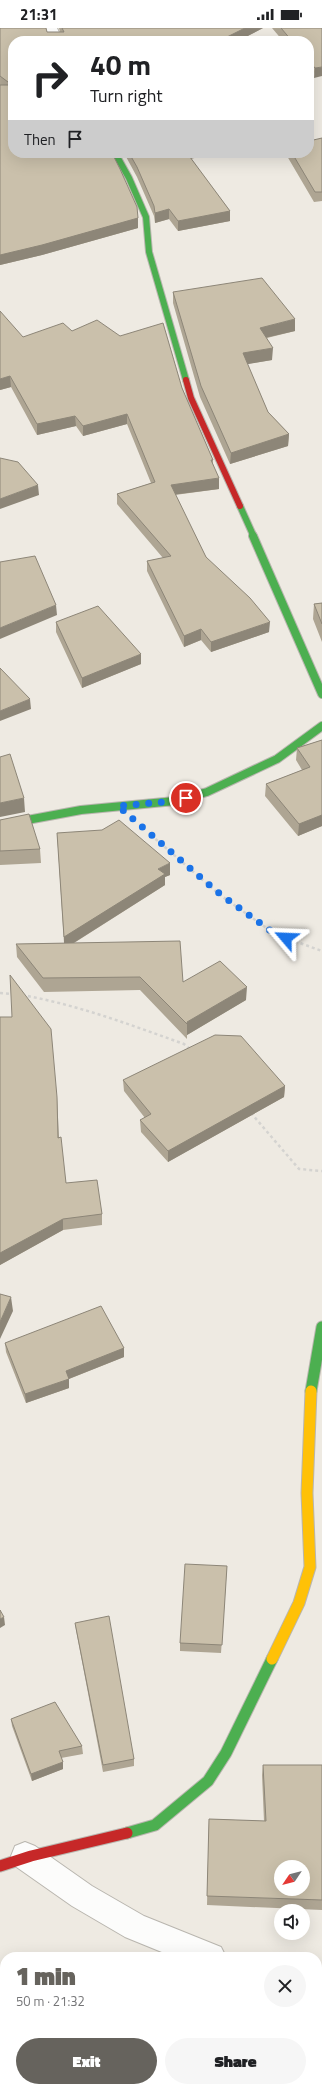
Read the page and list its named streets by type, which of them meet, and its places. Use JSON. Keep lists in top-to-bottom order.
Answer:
{
  "north": "bottom left",
  "page": {
    "status": "21:31",
    "turn": ["40 m", "Turn right"],
    "then": "Then",
    "heading": ["1 min", "50 m · 21:32"],
    "buttons": ["Exit", "Share"]
  }
}
